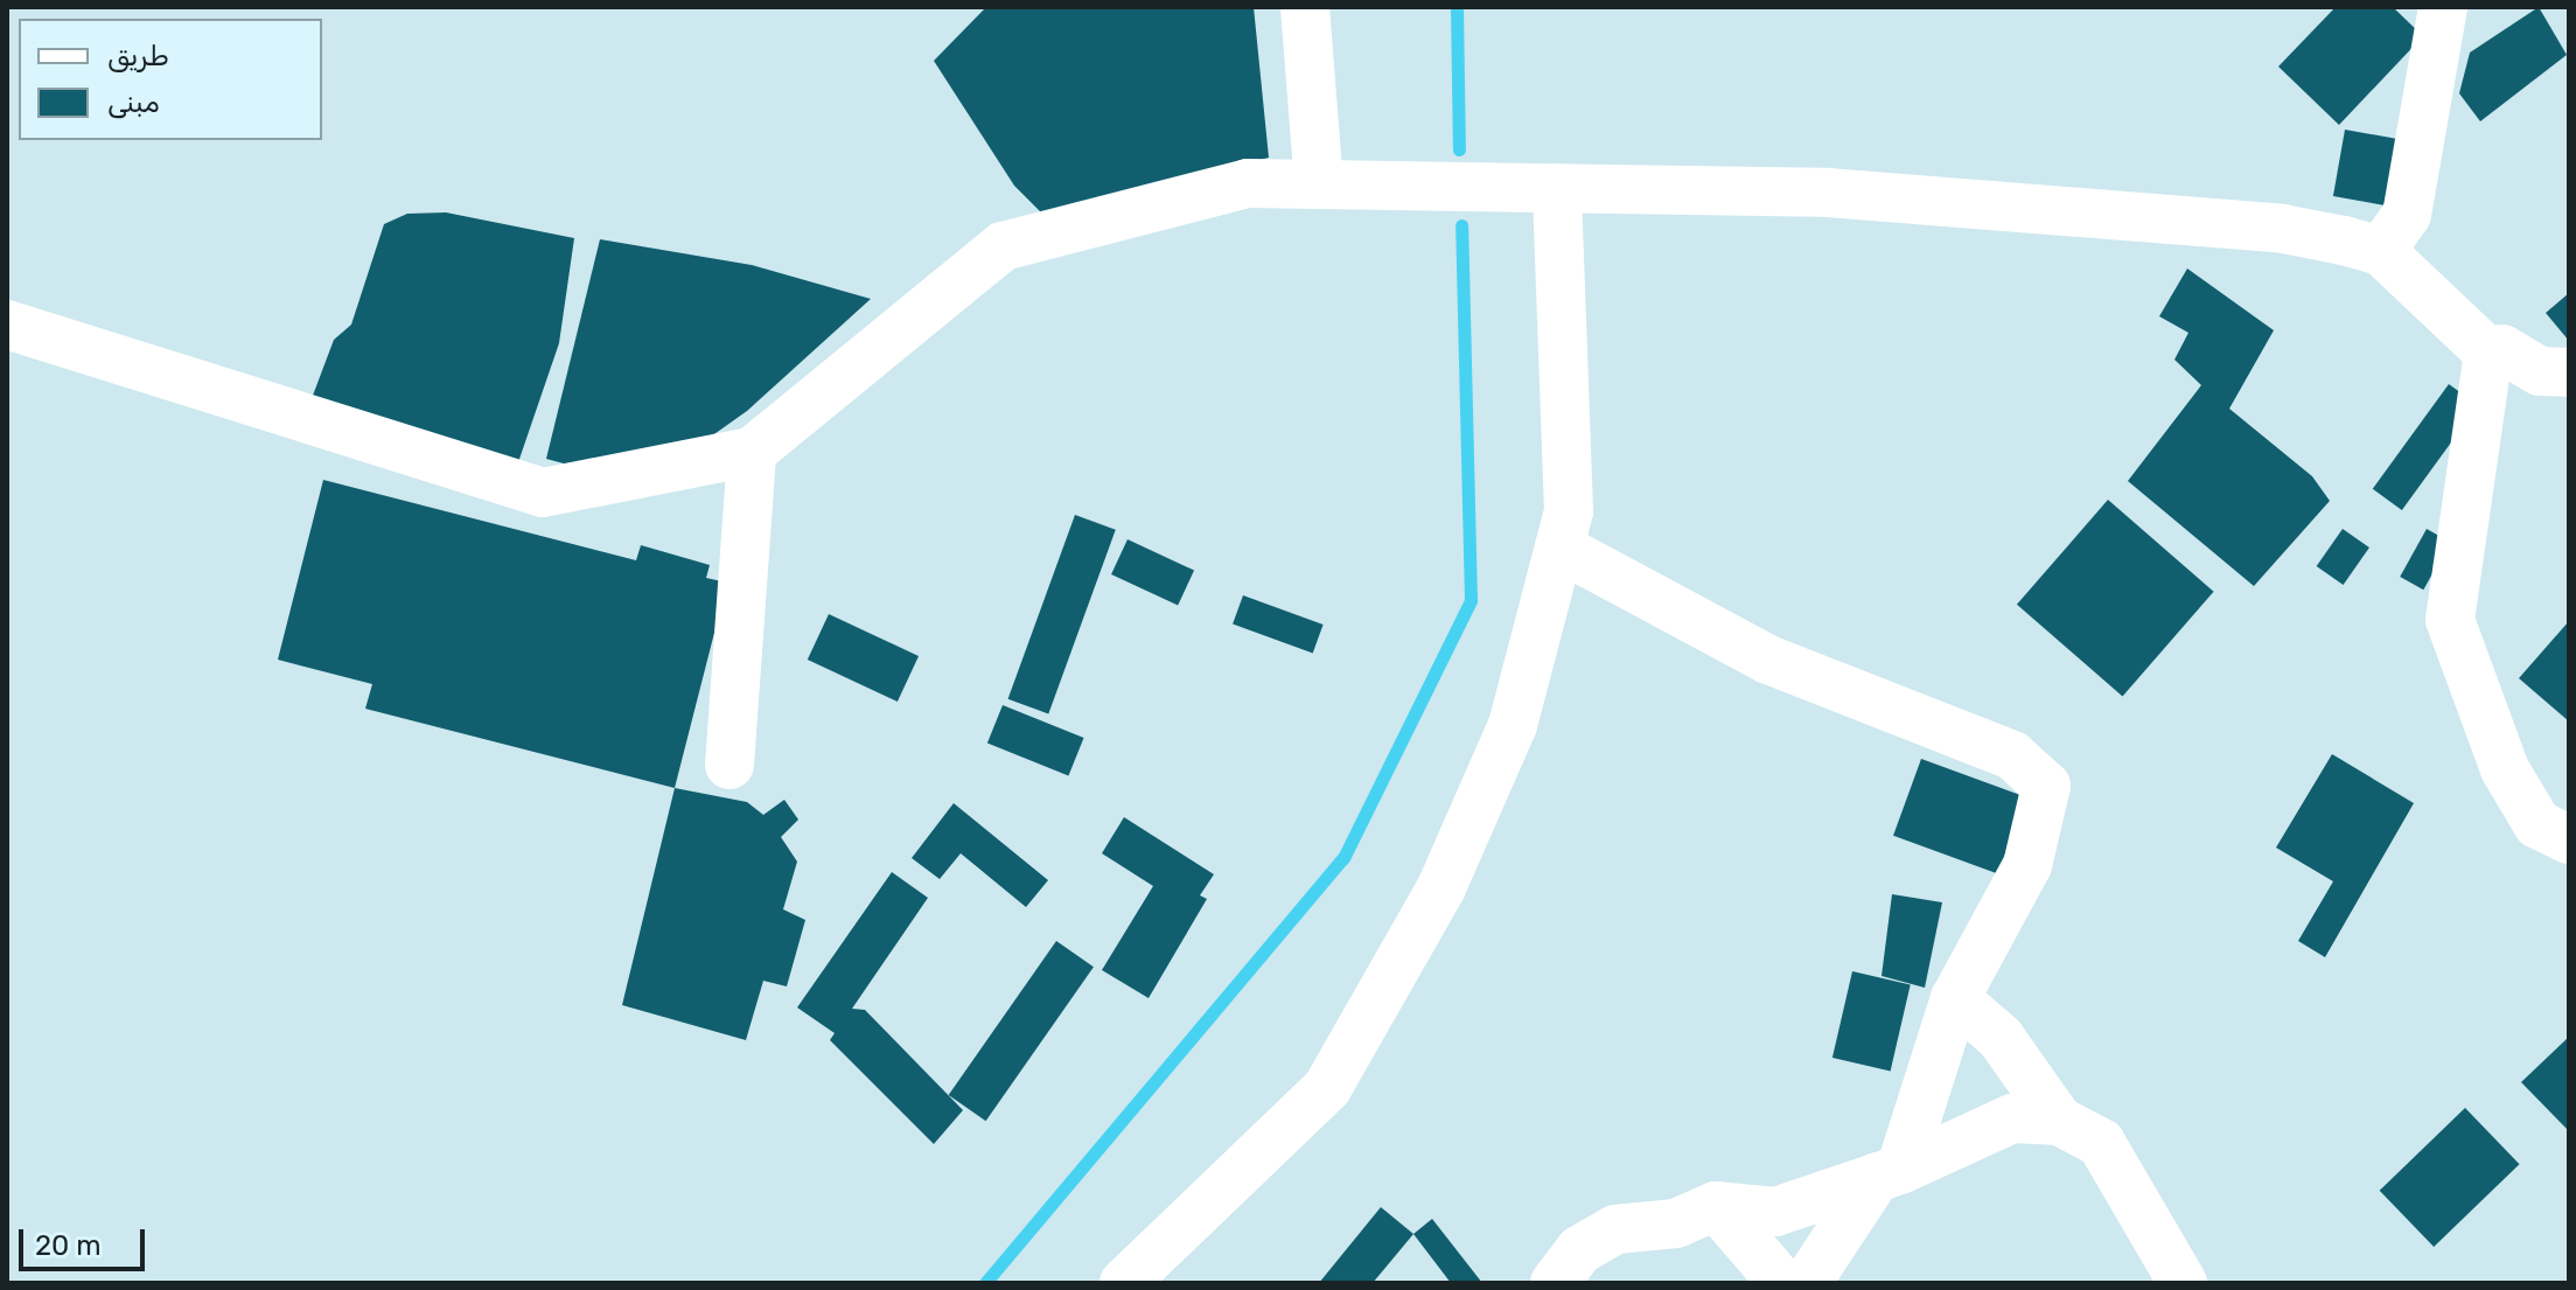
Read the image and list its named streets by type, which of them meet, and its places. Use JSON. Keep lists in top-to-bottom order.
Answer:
{
  "legend": ["طريق", "مبنى"],
  "scale_bar": "20 m"
}
